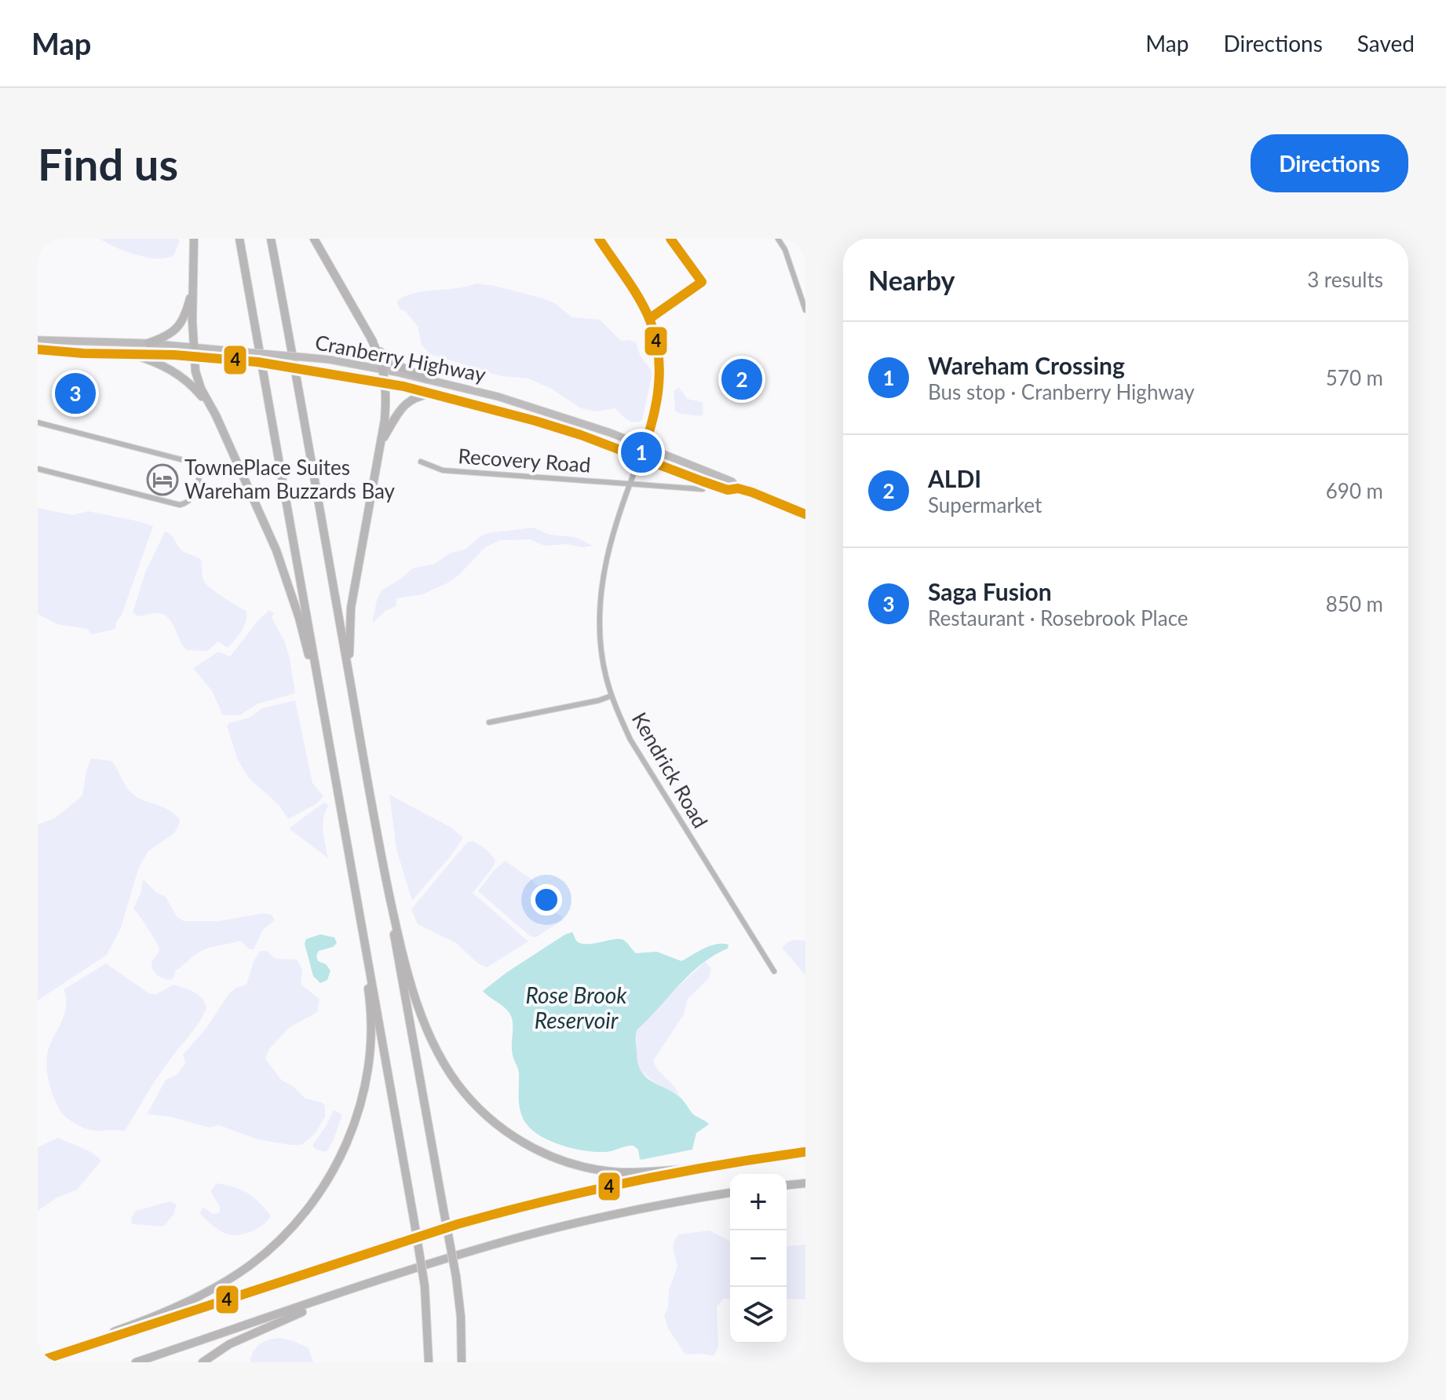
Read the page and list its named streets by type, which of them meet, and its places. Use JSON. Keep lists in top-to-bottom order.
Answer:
{
  "streets": {
    "main road": ["Cranberry Highway"],
    "street": ["Recovery Road", "Kendrick Road"]
  },
  "crossings": [
    ["Cranberry Highway", "Kendrick Road"],
    ["Recovery Road", "Kendrick Road"]
  ],
  "water": ["Rose Brook Reservoir"],
  "places": {
    "hotel": ["TownePlace Suites Wareham Buzzards Bay"]
  },
  "lines": ["transit line 4"],
  "page": {
    "header": "Map",
    "nav": ["Map", "Directions", "Saved"],
    "buttons": "Directions",
    "title": "Find us",
    "heading": ["Nearby", "3 results"],
    "list": [
      {
        "mark": "1",
        "name": "Wareham Crossing",
        "note": "Bus stop · Cranberry Highway",
        "value": "570 m"
      },
      {
        "mark": "2",
        "name": "ALDI",
        "note": "Supermarket",
        "value": "690 m"
      },
      {
        "mark": "3",
        "name": "Saga Fusion",
        "note": "Restaurant · Rosebrook Place",
        "value": "850 m"
      }
    ],
    "pins": ["2", "3", "1"],
    "map_buttons": ["+", "−"]
  }
}
